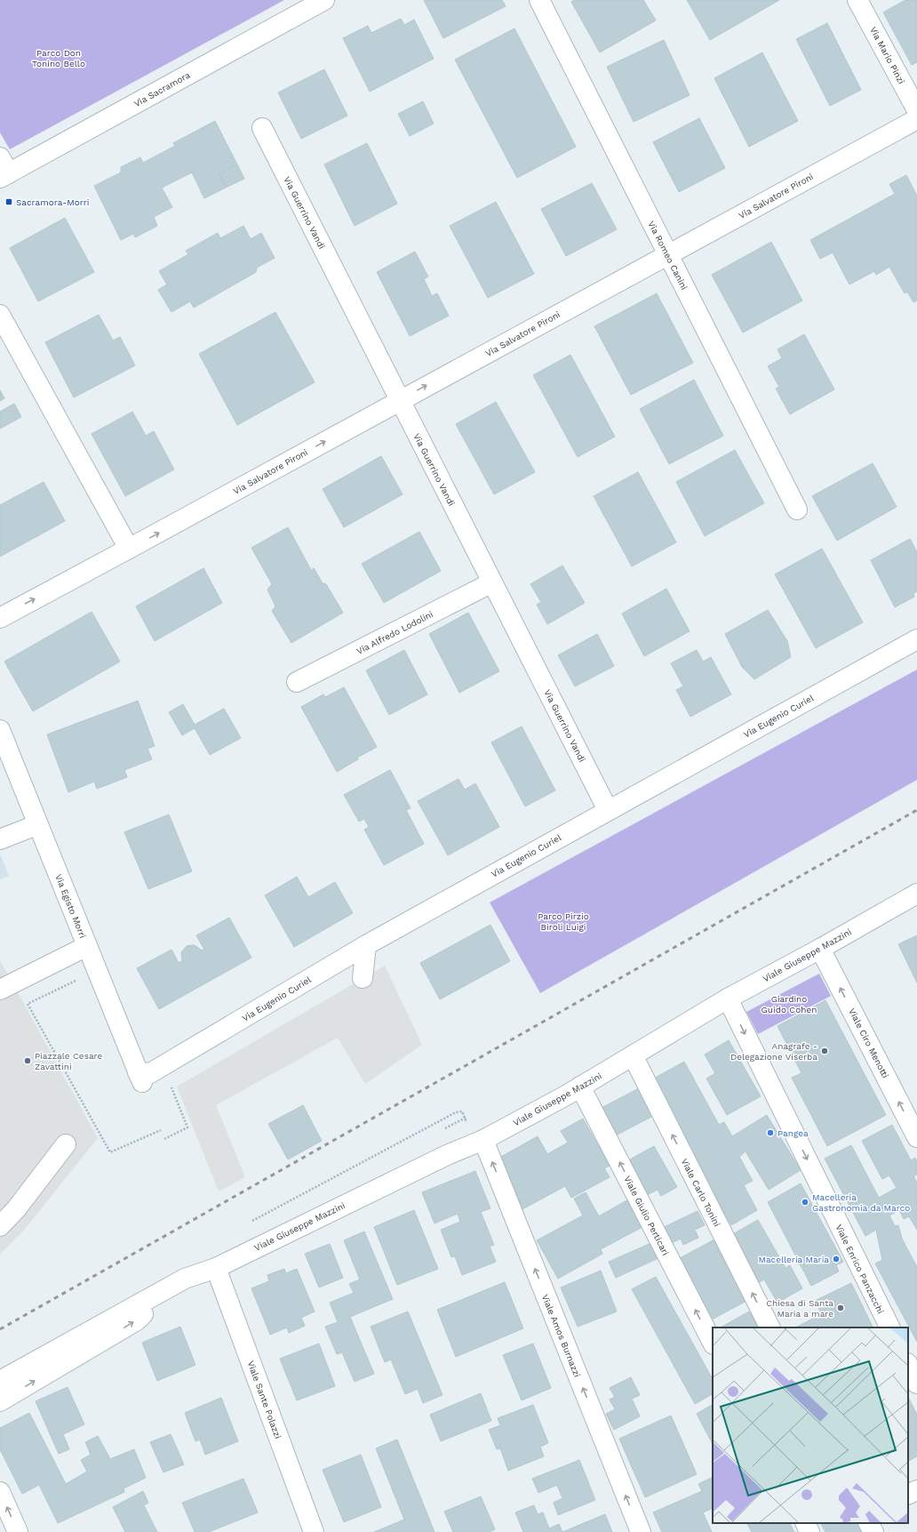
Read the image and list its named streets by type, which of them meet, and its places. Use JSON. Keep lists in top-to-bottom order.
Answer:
{
  "streets": {
    "street": [
      "Via Mario Pinzi",
      "Via Sacramora",
      "Via Salvatore Pironi",
      "Via Guerrino Vandi",
      "Via Romeo Canini",
      "Via Alfredo Lodolini",
      "Via Eugenio Curiel",
      "Via Egisto Morri",
      "Viale Giuseppe Mazzini",
      "Viale Ciro Menotti",
      "Viale Carlo Tonini",
      "Viale Giulio Perticari",
      "Viale Enrico Panzacchi",
      "Viale Amos Burnazzi",
      "Viale Sante Polazzi"
    ]
  },
  "crossings": [
    ["Via Salvatore Pironi", "Via Guerrino Vandi"],
    ["Via Salvatore Pironi", "Via Romeo Canini"],
    ["Via Guerrino Vandi", "Via Alfredo Lodolini"],
    ["Via Guerrino Vandi", "Via Eugenio Curiel"],
    ["Via Eugenio Curiel", "Via Egisto Morri"],
    ["Viale Giuseppe Mazzini", "Viale Ciro Menotti"],
    ["Viale Giuseppe Mazzini", "Viale Carlo Tonini"],
    ["Viale Giuseppe Mazzini", "Viale Giulio Perticari"],
    ["Viale Giuseppe Mazzini", "Viale Enrico Panzacchi"],
    ["Viale Giuseppe Mazzini", "Viale Amos Burnazzi"],
    ["Viale Giuseppe Mazzini", "Viale Sante Polazzi"]
  ],
  "one_way": [
    "Via Salvatore Pironi",
    "Viale Ciro Menotti",
    "Viale Carlo Tonini",
    "Viale Giulio Perticari",
    "Viale Enrico Panzacchi",
    "Viale Amos Burnazzi"
  ],
  "parks": ["Parco Don Tonino Bello", "Parco Pirzio Biroli Luigi", "Giardino Guido Cohen"],
  "places": {
    "transit": ["Sacramora-Morri"],
    "other": [
      "Anagrafe - Delegazione Viserba",
      "Piazzale Cesare Zavattini",
      "Pangea",
      "Macelleria Gastronomia da Marco",
      "Macelleria Maria",
      "Chiesa di Santa Maria a mare"
    ]
  }
}
